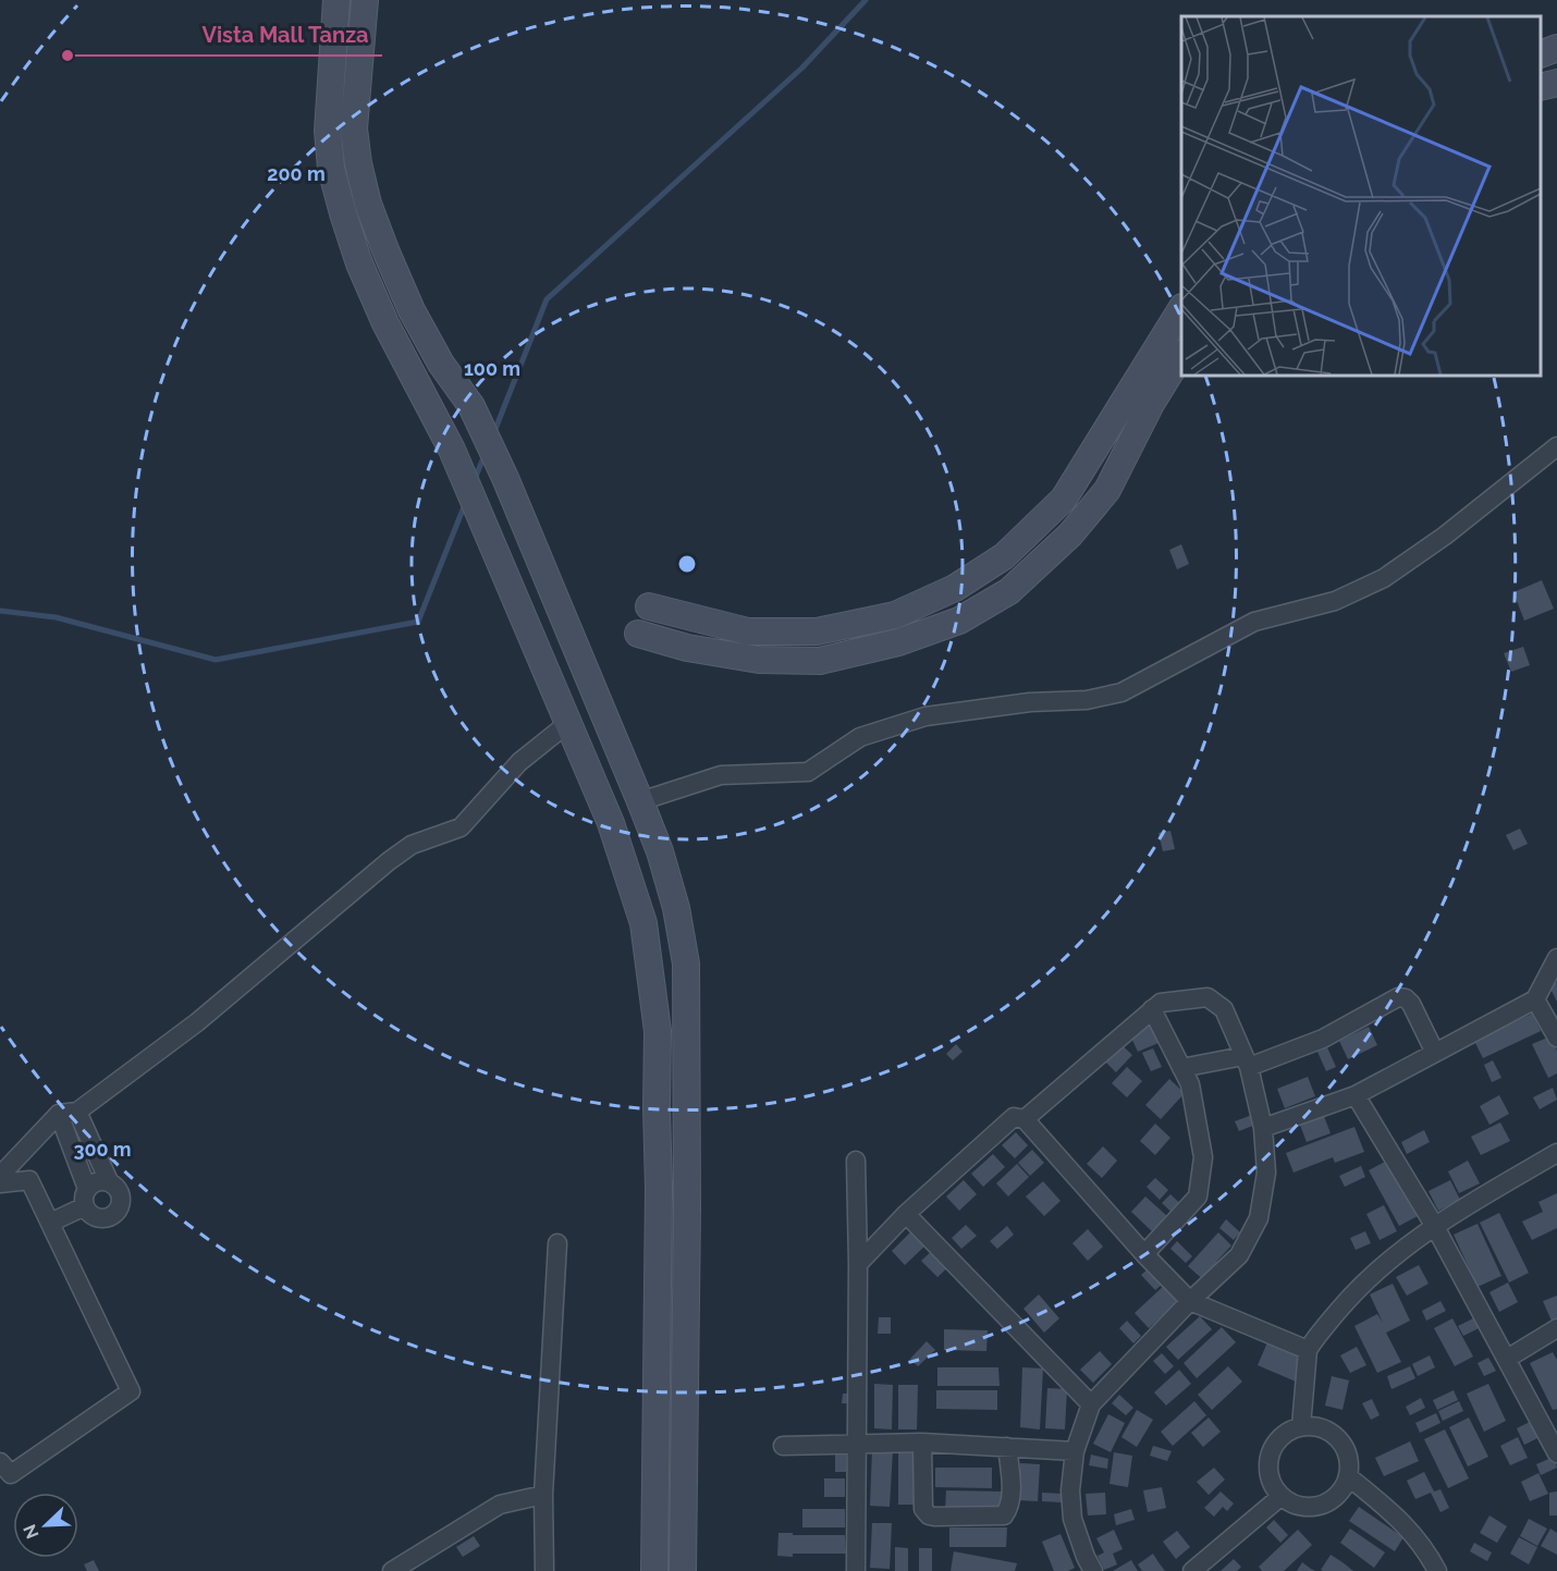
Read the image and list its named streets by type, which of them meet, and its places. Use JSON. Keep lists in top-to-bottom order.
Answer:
{
  "places": ["Vista Mall Tanza"],
  "north": "bottom left",
  "rings": ["200 m", "100 m", "300 m"]
}
